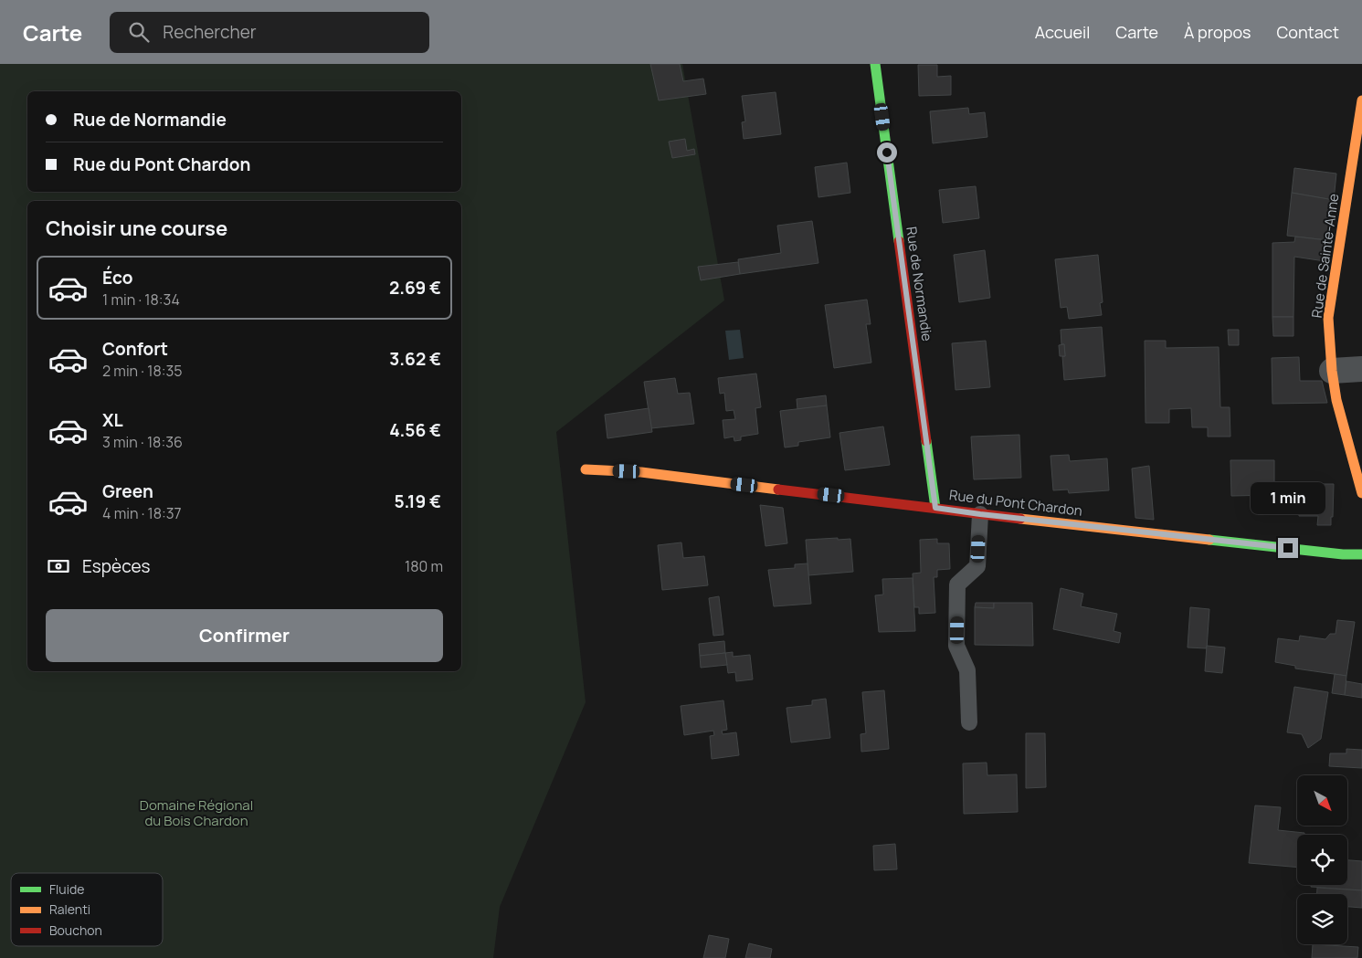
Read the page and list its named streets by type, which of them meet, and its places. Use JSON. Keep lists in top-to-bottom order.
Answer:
{
  "streets": {
    "street": ["Rue de Sainte-Anne", "Rue de Normandie", "Rue du Pont Chardon"]
  },
  "crossings": [
    ["Rue de Normandie", "Rue du Pont Chardon"]
  ],
  "parks": ["Domaine Régional du Bois Chardon"],
  "legend": ["Fluide", "Ralenti", "Bouchon"],
  "north": "bottom right",
  "page": {
    "header": "Carte",
    "search": "Rechercher",
    "nav": [
      "Accueil",
      "Carte",
      "À propos",
      "Contact"
    ],
    "banner": ["Rue de Normandie", "Rue du Pont Chardon"],
    "heading": "Choisir une course",
    "list": [
      {
        "name": "Éco",
        "note": "1 min · 18:34",
        "value": "2.69 €"
      },
      {
        "name": "Confort",
        "note": "2 min · 18:35",
        "value": "3.62 €"
      },
      {
        "name": "XL",
        "note": "3 min · 18:36",
        "value": "4.56 €"
      },
      {
        "name": "Green",
        "note": "4 min · 18:37",
        "value": "5.19 €"
      }
    ],
    "bubble": "1 min",
    "pay": ["Espèces", "180 m"],
    "buttons": "Confirmer"
  }
}
